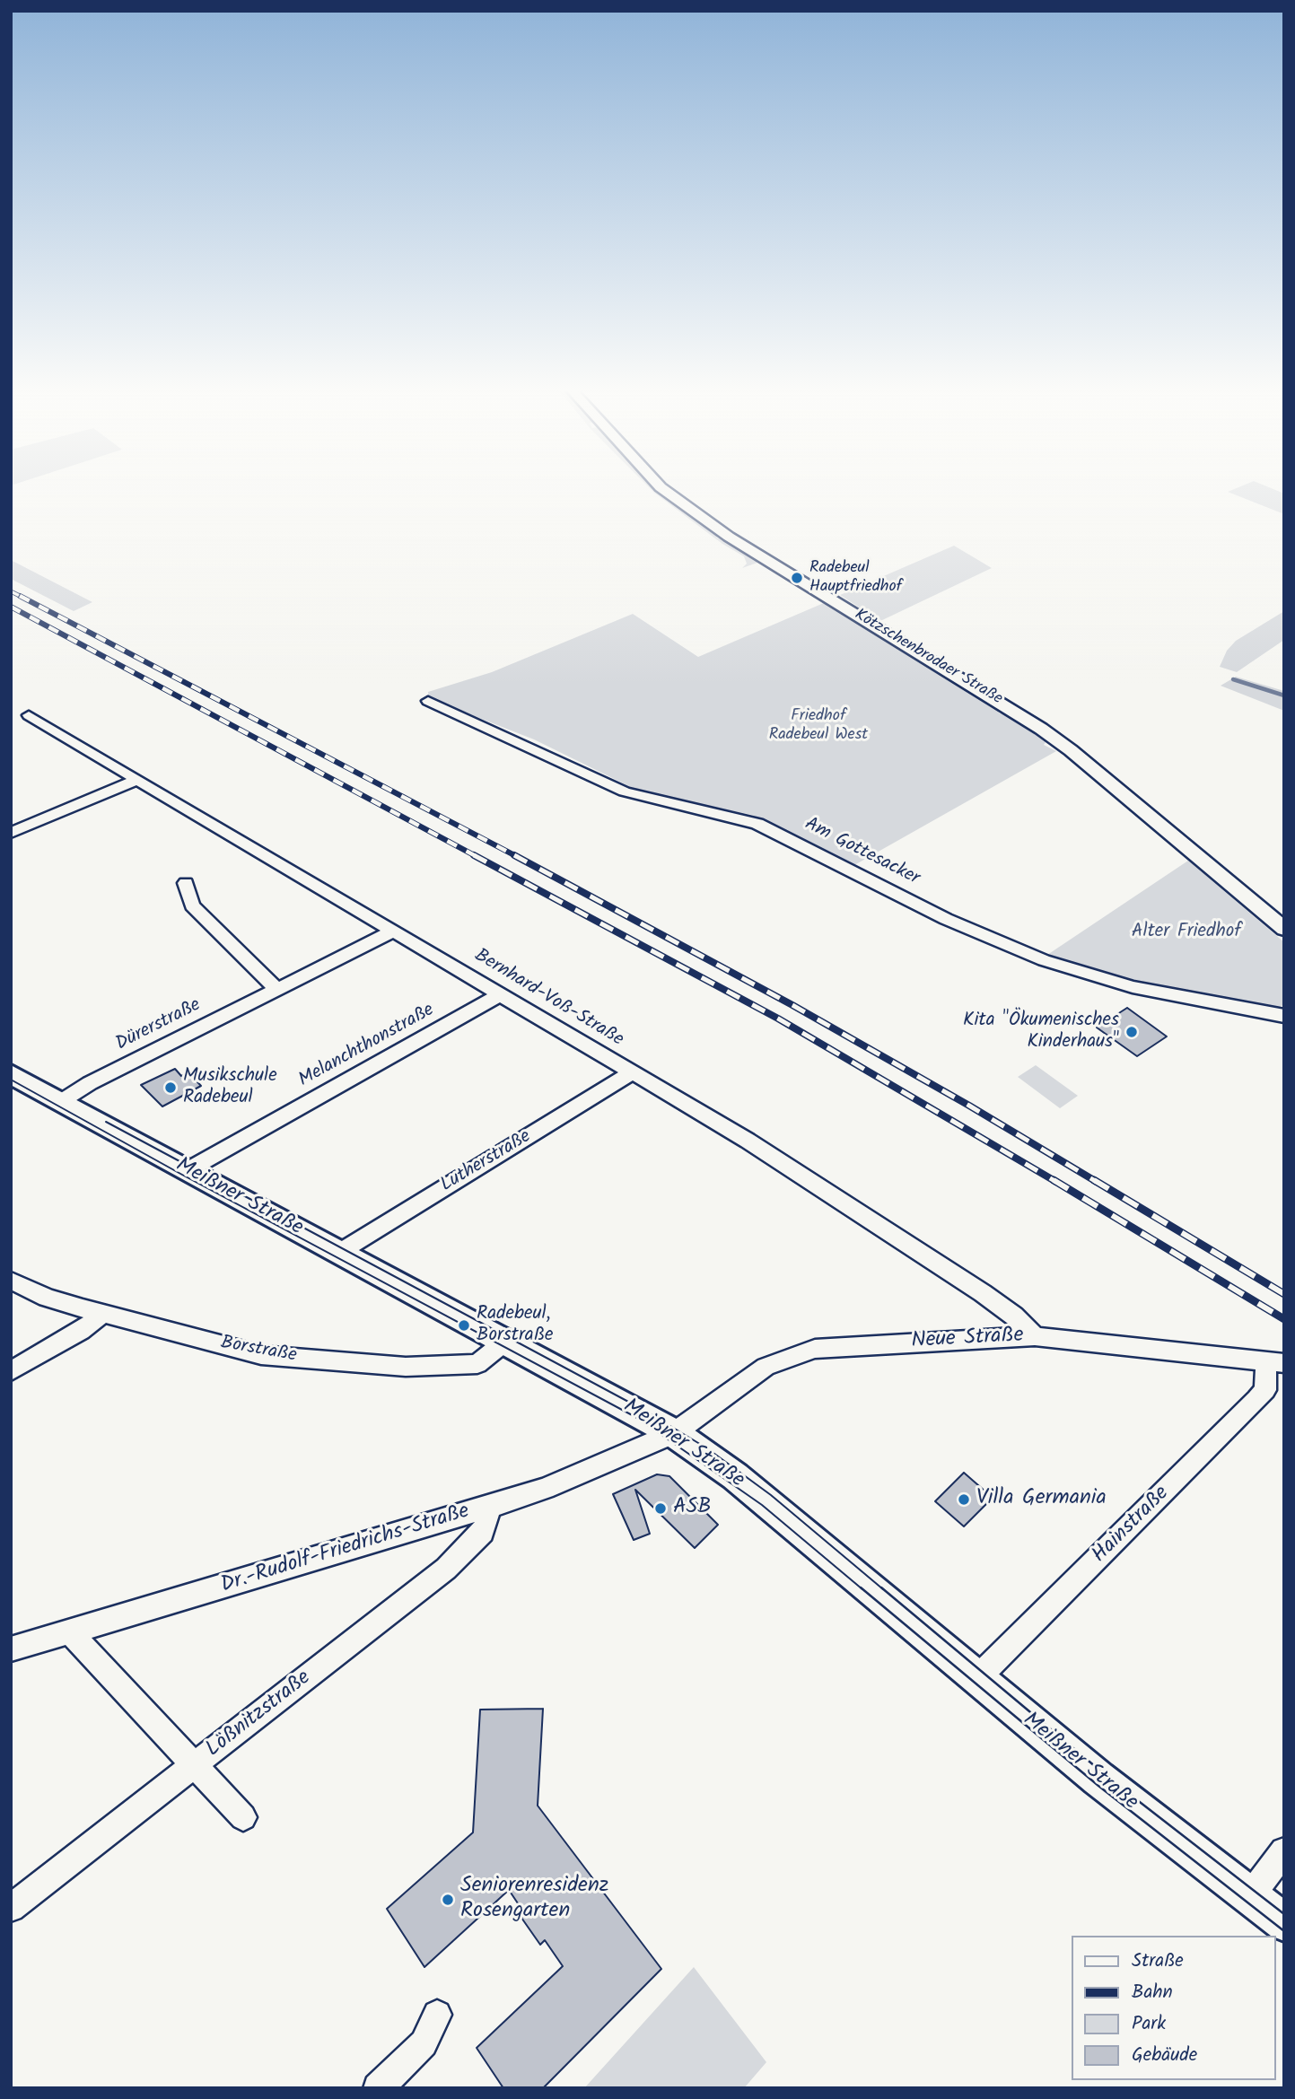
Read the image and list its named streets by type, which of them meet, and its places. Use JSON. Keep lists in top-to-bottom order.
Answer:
{
  "streets": {
    "main road": ["Meißner Straße"],
    "street": [
      "Kötzschenbrodaer Straße",
      "Am Gottesacker",
      "Bernhard-Voß-Straße",
      "Dürerstraße",
      "Melanchthonstraße",
      "Lutherstraße",
      "Neue Straße",
      "Borstraße",
      "Hainstraße",
      "Dr.-Rudolf-Friedrichs-Straße",
      "Lößnitzstraße"
    ]
  },
  "crossings": [
    ["Bernhard-Voß-Straße", "Dürerstraße"],
    ["Bernhard-Voß-Straße", "Melanchthonstraße"],
    ["Bernhard-Voß-Straße", "Lutherstraße"],
    ["Bernhard-Voß-Straße", "Neue Straße"],
    ["Dürerstraße", "Meißner Straße"],
    ["Melanchthonstraße", "Meißner Straße"],
    ["Lutherstraße", "Meißner Straße"],
    ["Meißner Straße", "Neue Straße"],
    ["Meißner Straße", "Borstraße"],
    ["Meißner Straße", "Hainstraße"],
    ["Meißner Straße", "Dr.-Rudolf-Friedrichs-Straße"],
    ["Neue Straße", "Hainstraße"],
    ["Neue Straße", "Dr.-Rudolf-Friedrichs-Straße"],
    ["Dr.-Rudolf-Friedrichs-Straße", "Lößnitzstraße"]
  ],
  "parks": ["Friedhof Radebeul West", "Alter Friedhof"],
  "places": [
    "Radebeul Hauptfriedhof",
    "Kita \"Ökumenisches Kinderhaus\"",
    "Musikschule Radebeul",
    "Radebeul, Borstraße",
    "Villa Germania",
    "ASB",
    "Seniorenresidenz Rosengarten"
  ],
  "legend": [
    "Straße",
    "Bahn",
    "Park",
    "Gebäude"
  ]
}
